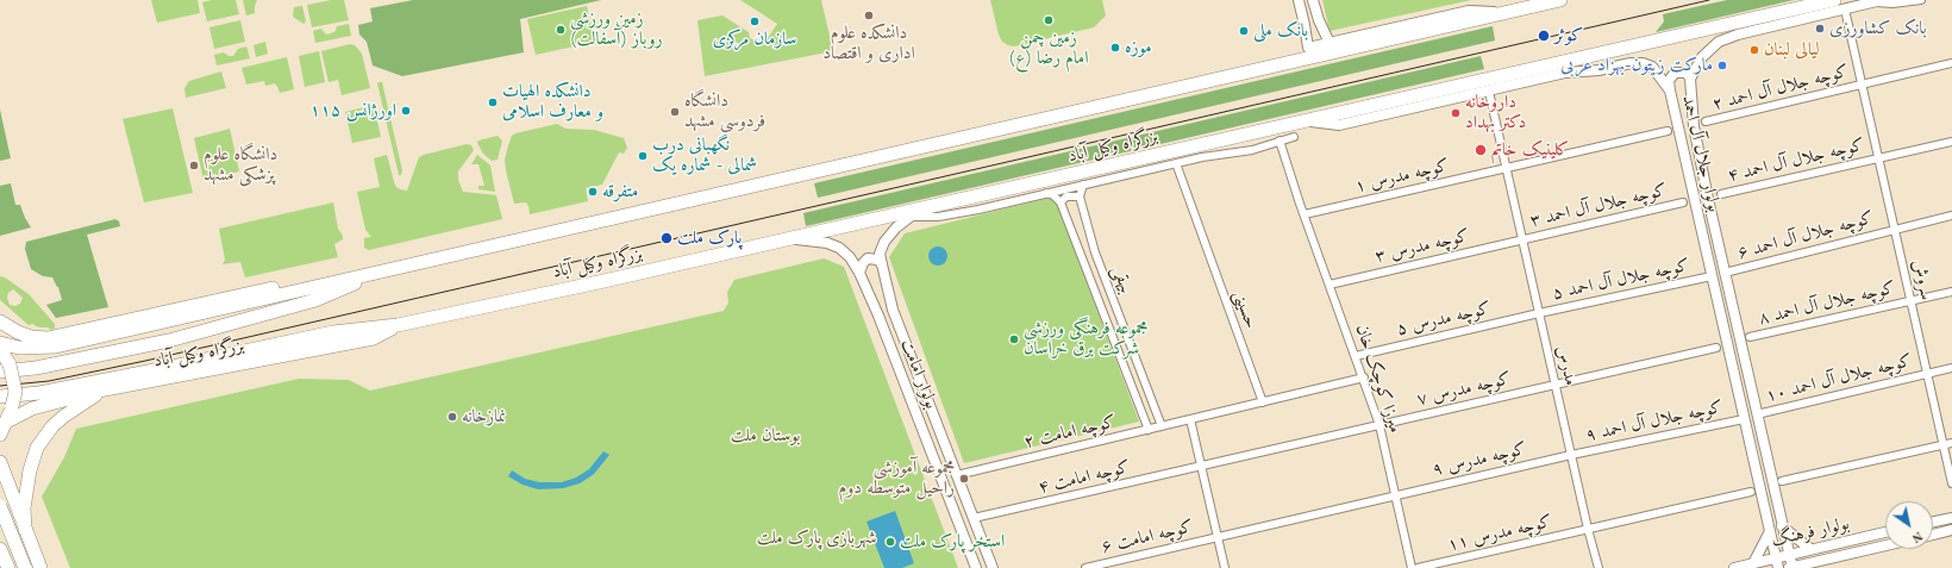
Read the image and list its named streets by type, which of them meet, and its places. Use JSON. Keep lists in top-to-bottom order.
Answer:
{
  "streets": {
    "highway": ["بزرگراه وکیل آباد"],
    "main road": ["بولوار جلال آل احمد", "بولوار امامت", "بولوار فرهنگ"],
    "street": [
      "کوچه جلال آل احمد ۲",
      "کوچه جلال آل احمد ۴",
      "کوچه مدرس ۱",
      "کوچه جلال آل احمد ۳",
      "کوچه جلال آل احمد ۶",
      "کوچه مدرس ۳",
      "بیهقی",
      "کوچه جلال آل احمد ۵",
      "سروش",
      "کوچه جلال آل احمد ۸",
      "حسینی",
      "کوچه مدرس ۵",
      "مدرس",
      "میرزا کوچک خان",
      "کوچه جلال آل احمد ۱۰",
      "کوچه مدرس ۷",
      "کوچه جلال آل احمد ۹",
      "کوچه امامت ۲",
      "کوچه مدرس ۹",
      "کوچه امامت ۴",
      "کوچه مدرس ۱۱",
      "کوچه امامت ۶"
    ]
  },
  "crossings": [
    ["کوچه جلال آل احمد ۲", "سروش"],
    ["بزرگراه وکیل آباد", "بولوار جلال آل احمد"],
    ["بزرگراه وکیل آباد", "بولوار امامت"],
    ["بولوار جلال آل احمد", "کوچه جلال آل احمد ۶"],
    ["بولوار جلال آل احمد", "کوچه جلال آل احمد ۵"],
    ["بولوار جلال آل احمد", "سروش"],
    ["بولوار جلال آل احمد", "مدرس"],
    ["بولوار جلال آل احمد", "کوچه جلال آل احمد ۱۰"],
    ["بولوار جلال آل احمد", "کوچه جلال آل احمد ۹"],
    ["بولوار جلال آل احمد", "بولوار فرهنگ"],
    ["کوچه جلال آل احمد ۴", "سروش"],
    ["کوچه مدرس ۱", "مدرس"],
    ["کوچه مدرس ۱", "میرزا کوچک خان"],
    ["کوچه جلال آل احمد ۳", "کوچه مدرس ۳"],
    ["کوچه جلال آل احمد ۳", "مدرس"],
    ["کوچه جلال آل احمد ۶", "سروش"],
    ["کوچه مدرس ۳", "مدرس"],
    ["کوچه مدرس ۳", "میرزا کوچک خان"],
    ["بیهقی", "کوچه امامت ۲"],
    ["کوچه جلال آل احمد ۵", "کوچه مدرس ۵"],
    ["کوچه جلال آل احمد ۵", "مدرس"],
    ["سروش", "کوچه جلال آل احمد ۸"],
    ["سروش", "کوچه جلال آل احمد ۱۰"],
    ["حسینی", "کوچه امامت ۲"],
    ["کوچه مدرس ۵", "مدرس"],
    ["کوچه مدرس ۵", "میرزا کوچک خان"],
    ["مدرس", "کوچه مدرس ۷"],
    ["مدرس", "کوچه جلال آل احمد ۹"],
    ["مدرس", "کوچه مدرس ۹"],
    ["مدرس", "کوچه مدرس ۱۱"],
    ["بولوار امامت", "کوچه امامت ۲"],
    ["بولوار امامت", "کوچه امامت ۴"],
    ["میرزا کوچک خان", "کوچه مدرس ۷"],
    ["میرزا کوچک خان", "کوچه امامت ۲"],
    ["میرزا کوچک خان", "کوچه مدرس ۹"],
    ["کوچه مدرس ۷", "کوچه امامت ۴"],
    ["کوچه جلال آل احمد ۹", "کوچه مدرس ۹"],
    ["کوچه مدرس ۹", "کوچه امامت ۶"]
  ],
  "parks": ["بوستان ملت", "شهربازی پارک ملت"],
  "places": [
    "دانشکده علوم اداری و اقتصاد",
    "زمین چمن امام رضا (ع)",
    "سازمان مرکزی",
    "بانک کشاورزی",
    "زمین ورزشی روباز (آسفالت)",
    "بانک ملی",
    "کوثر",
    "موزه",
    "لیالی لبنان",
    "مارکت زیتون-بهزاد عربی",
    "دانشکده الهیات و معارف اسلامی",
    "اورژانس ۱۱۵",
    "دانشگاه فردوسی مشهد",
    "داروخانه دکتر بهداد",
    "کلینیک خاتم",
    "نگهبانی درب شمالی - شماره یک",
    "دانشگاه علوم پزشکی مشهد",
    "متفرقه",
    "پارک ملت",
    "مجموعه فرهنگی ورزشی شرکت برق خراسان",
    "نمازخانه",
    "مجموعه آموزشی راحیل متوسطه دوم",
    "استخر پارک ملت"
  ],
  "north": "bottom right"
}
